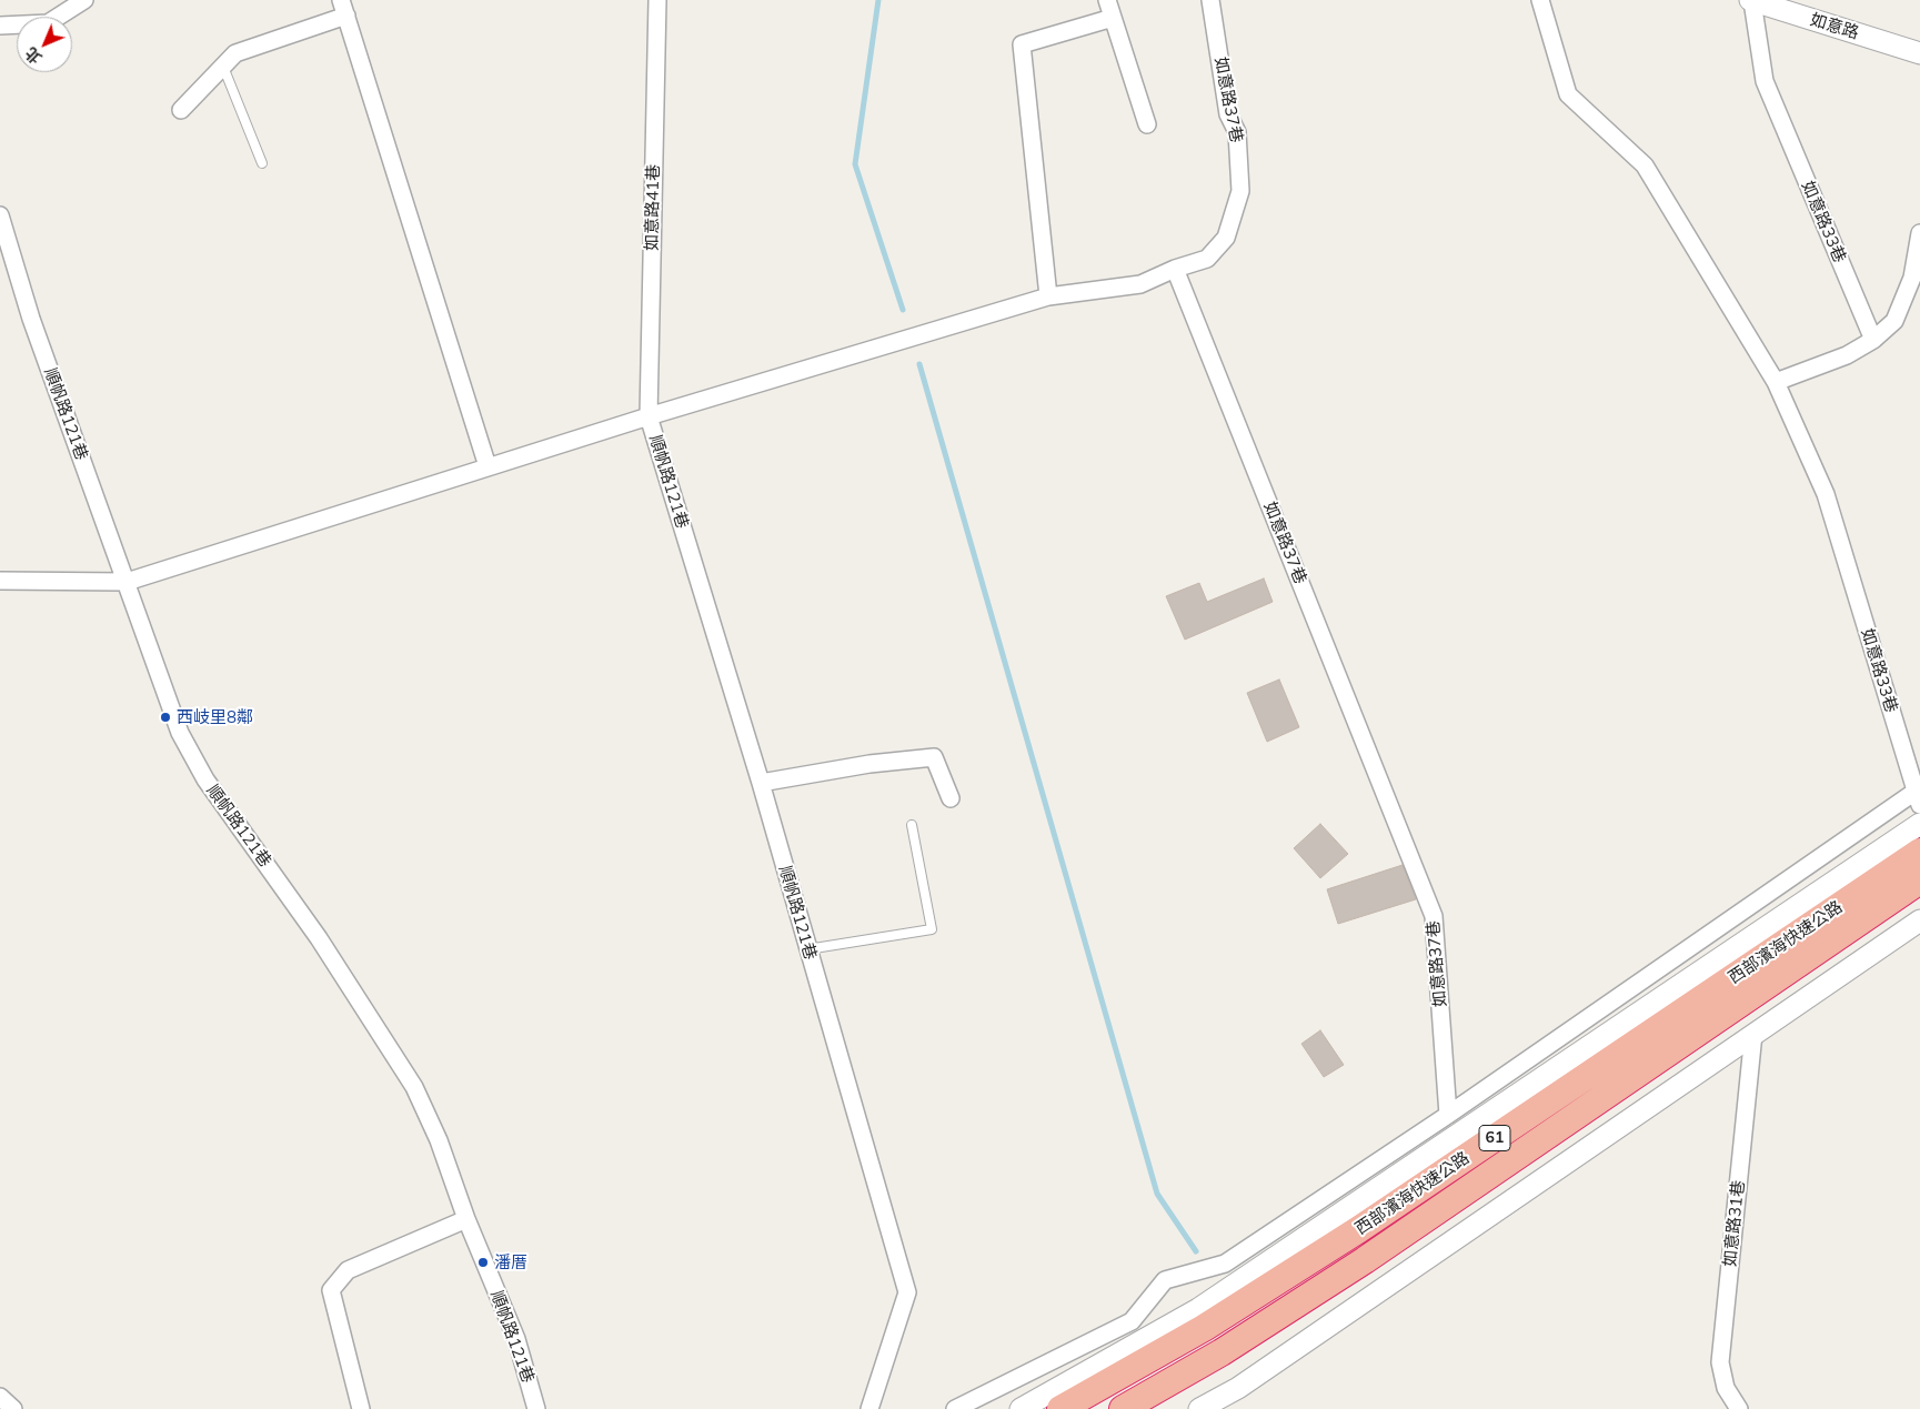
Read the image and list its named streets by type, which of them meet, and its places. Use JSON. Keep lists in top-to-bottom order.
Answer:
{
  "streets": {
    "highway": ["西部濱海快速公路", "61"],
    "street": [
      "如意路",
      "如意路37巷",
      "如意路41巷",
      "如意路33巷",
      "順帆路121巷",
      "如意路31巷"
    ]
  },
  "crossings": [
    ["如意路", "如意路33巷"],
    ["如意路41巷", "順帆路121巷"]
  ],
  "places": ["西岐里8鄰", "潘厝"],
  "north": "bottom left"
}
